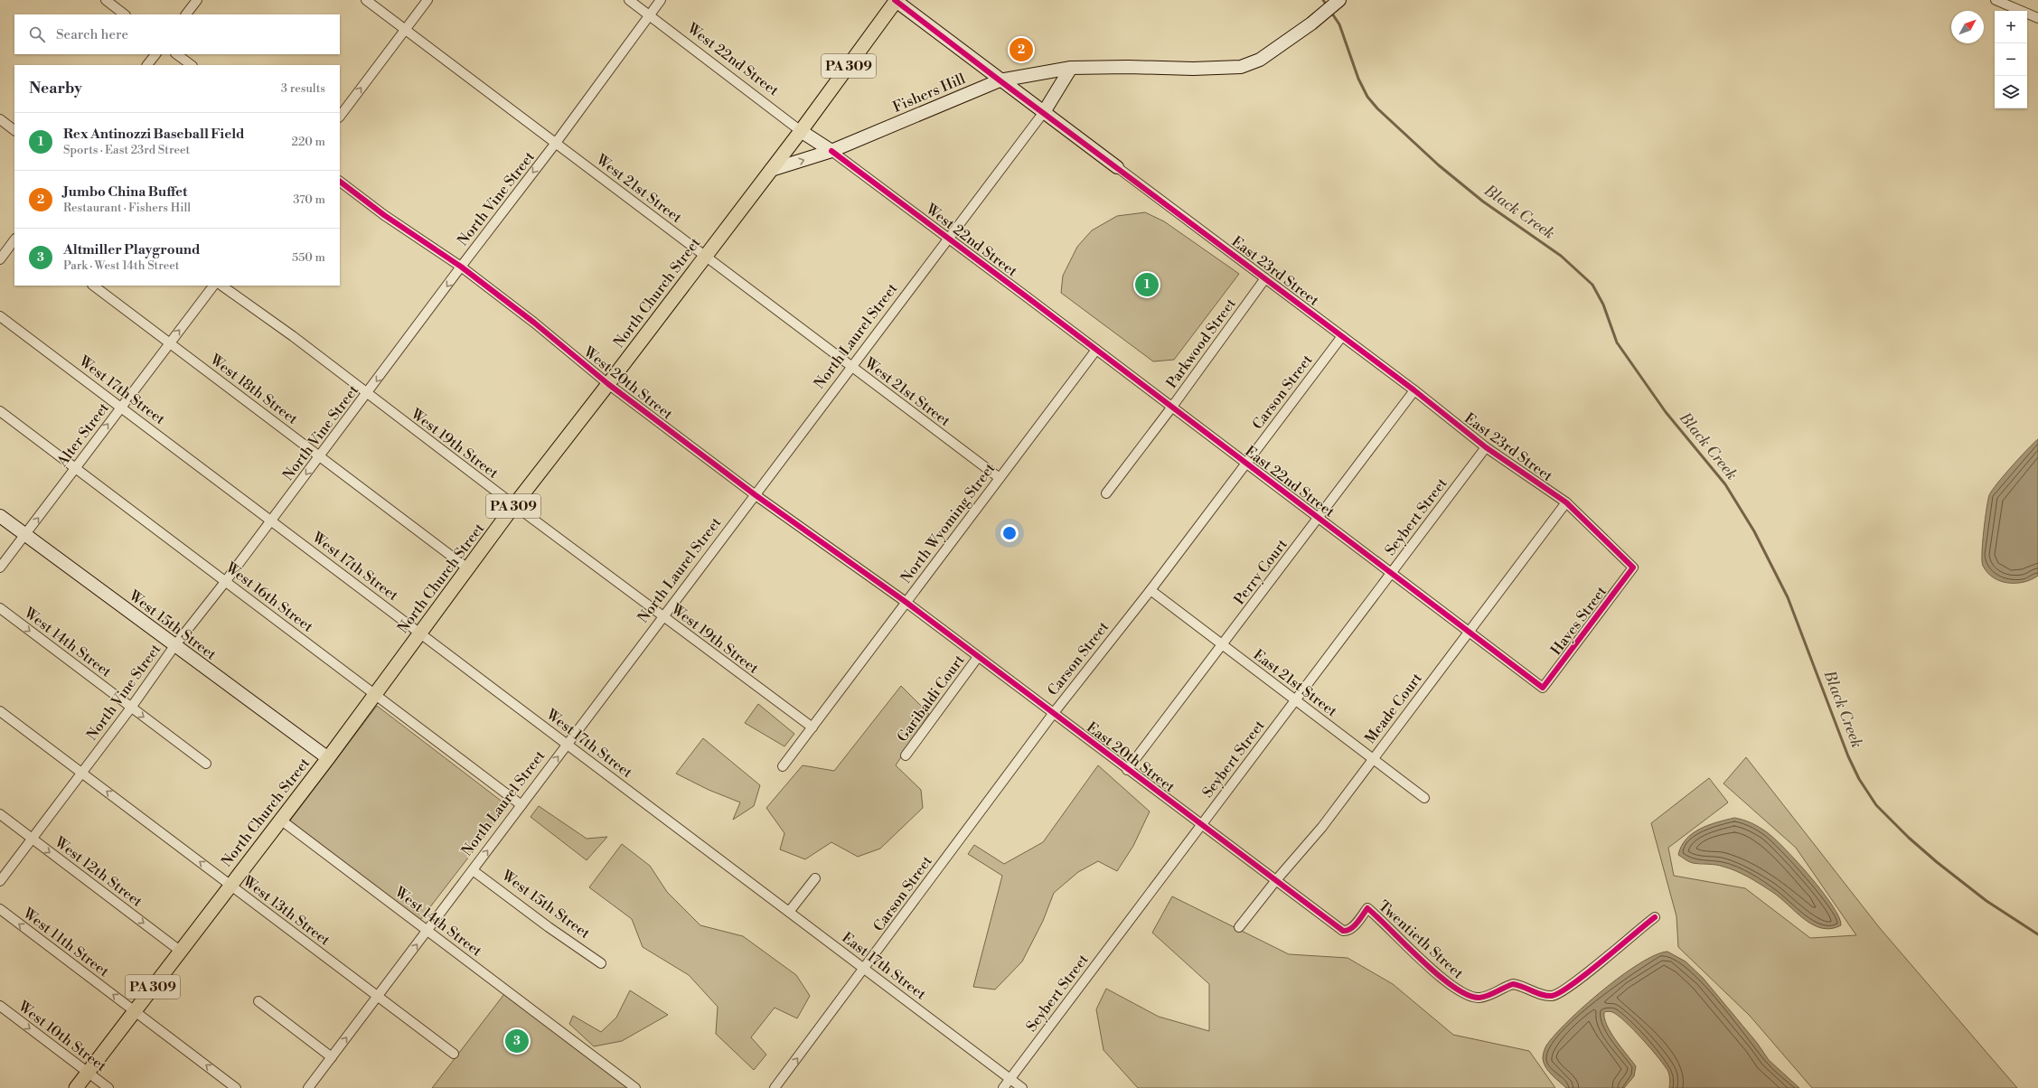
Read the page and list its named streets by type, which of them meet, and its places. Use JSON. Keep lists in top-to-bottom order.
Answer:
{
  "streets": {
    "main road": [
      "West 22nd Street",
      "PA 309",
      "Fishers Hill",
      "East 23rd Street",
      "North Church Street",
      "North Laurel Street",
      "West 15th Street"
    ],
    "street": [
      "West 21st Street",
      "North Vine Street",
      "Parkwood Street",
      "West 20th Street",
      "West 18th Street",
      "West 17th Street",
      "Carson Street",
      "Alter Street",
      "West 19th Street",
      "East 22nd Street",
      "Seybert Street",
      "North Wyoming Street",
      "Perry Court",
      "West 16th Street",
      "Hayes Street",
      "West 14th Street",
      "East 21st Street",
      "Garibaldi Court",
      "Meade Court",
      "East 20th Street",
      "West 12th Street",
      "West 13th Street",
      "Twentieth Street",
      "West 11th Street",
      "East 17th Street",
      "West 10th Street"
    ]
  },
  "crossings": [
    ["West 22nd Street", "Fishers Hill"],
    ["West 22nd Street", "North Vine Street"],
    ["West 22nd Street", "North Church Street"],
    ["West 22nd Street", "North Laurel Street"],
    ["West 22nd Street", "East 22nd Street"],
    ["West 22nd Street", "North Wyoming Street"],
    ["Fishers Hill", "East 23rd Street"],
    ["Fishers Hill", "North Church Street"],
    ["Fishers Hill", "North Laurel Street"],
    ["West 21st Street", "North Vine Street"],
    ["West 21st Street", "North Church Street"],
    ["West 21st Street", "North Laurel Street"],
    ["West 21st Street", "North Wyoming Street"],
    ["North Vine Street", "West 20th Street"],
    ["North Vine Street", "West 18th Street"],
    ["North Vine Street", "West 17th Street"],
    ["North Vine Street", "West 19th Street"],
    ["North Vine Street", "West 16th Street"],
    ["North Vine Street", "West 15th Street"],
    ["North Vine Street", "West 14th Street"],
    ["North Vine Street", "West 12th Street"],
    ["North Vine Street", "West 13th Street"],
    ["East 23rd Street", "North Church Street"],
    ["East 23rd Street", "North Laurel Street"],
    ["East 23rd Street", "Parkwood Street"],
    ["East 23rd Street", "Carson Street"],
    ["East 23rd Street", "Seybert Street"],
    ["East 23rd Street", "Perry Court"],
    ["East 23rd Street", "Hayes Street"],
    ["East 23rd Street", "Meade Court"],
    ["North Church Street", "West 20th Street"],
    ["North Church Street", "West 18th Street"],
    ["North Church Street", "West 17th Street"],
    ["North Church Street", "West 19th Street"],
    ["North Church Street", "West 16th Street"],
    ["North Church Street", "West 15th Street"],
    ["North Church Street", "West 14th Street"],
    ["North Church Street", "West 12th Street"],
    ["North Church Street", "West 13th Street"],
    ["North Church Street", "West 11th Street"],
    ["North Church Street", "West 10th Street"],
    ["North Laurel Street", "West 20th Street"],
    ["North Laurel Street", "West 17th Street"],
    ["North Laurel Street", "West 19th Street"],
    ["North Laurel Street", "West 16th Street"],
    ["North Laurel Street", "West 15th Street"],
    ["North Laurel Street", "West 14th Street"],
    ["North Laurel Street", "West 13th Street"],
    ["Parkwood Street", "East 22nd Street"],
    ["West 20th Street", "North Wyoming Street"],
    ["West 20th Street", "East 20th Street"],
    ["West 18th Street", "Alter Street"],
    ["West 17th Street", "Alter Street"],
    ["West 17th Street", "East 17th Street"],
    ["Carson Street", "East 22nd Street"],
    ["Carson Street", "East 21st Street"],
    ["Carson Street", "East 20th Street"],
    ["Carson Street", "East 17th Street"],
    ["Alter Street", "West 16th Street"],
    ["Alter Street", "West 15th Street"],
    ["West 19th Street", "North Wyoming Street"],
    ["East 22nd Street", "Seybert Street"],
    ["East 22nd Street", "North Wyoming Street"],
    ["East 22nd Street", "Perry Court"],
    ["East 22nd Street", "Hayes Street"],
    ["East 22nd Street", "Meade Court"],
    ["Seybert Street", "East 21st Street"],
    ["Seybert Street", "East 20th Street"],
    ["Seybert Street", "East 17th Street"],
    ["North Wyoming Street", "East 20th Street"],
    ["Perry Court", "East 21st Street"],
    ["Perry Court", "East 20th Street"],
    ["Hayes Street", "Meade Court"],
    ["East 21st Street", "Meade Court"],
    ["Garibaldi Court", "East 20th Street"],
    ["Meade Court", "East 20th Street"],
    ["East 20th Street", "Twentieth Street"]
  ],
  "one_way": [
    "North Vine Street",
    "Alter Street",
    "West 14th Street",
    "West 12th Street",
    "West 11th Street",
    "West 10th Street"
  ],
  "water": ["Black Creek"],
  "north": "top right",
  "page": {
    "map_buttons": ["+", "−"],
    "search": "Search here",
    "pins": ["2", "1", "3"],
    "heading": ["Nearby", "3 results"],
    "list": [
      {
        "mark": "1",
        "name": "Rex Antinozzi Baseball Field",
        "note": "Sports · East 23rd Street",
        "value": "220 m"
      },
      {
        "mark": "2",
        "name": "Jumbo China Buffet",
        "note": "Restaurant · Fishers Hill",
        "value": "370 m"
      },
      {
        "mark": "3",
        "name": "Altmiller Playground",
        "note": "Park · West 14th Street",
        "value": "550 m"
      }
    ]
  }
}
